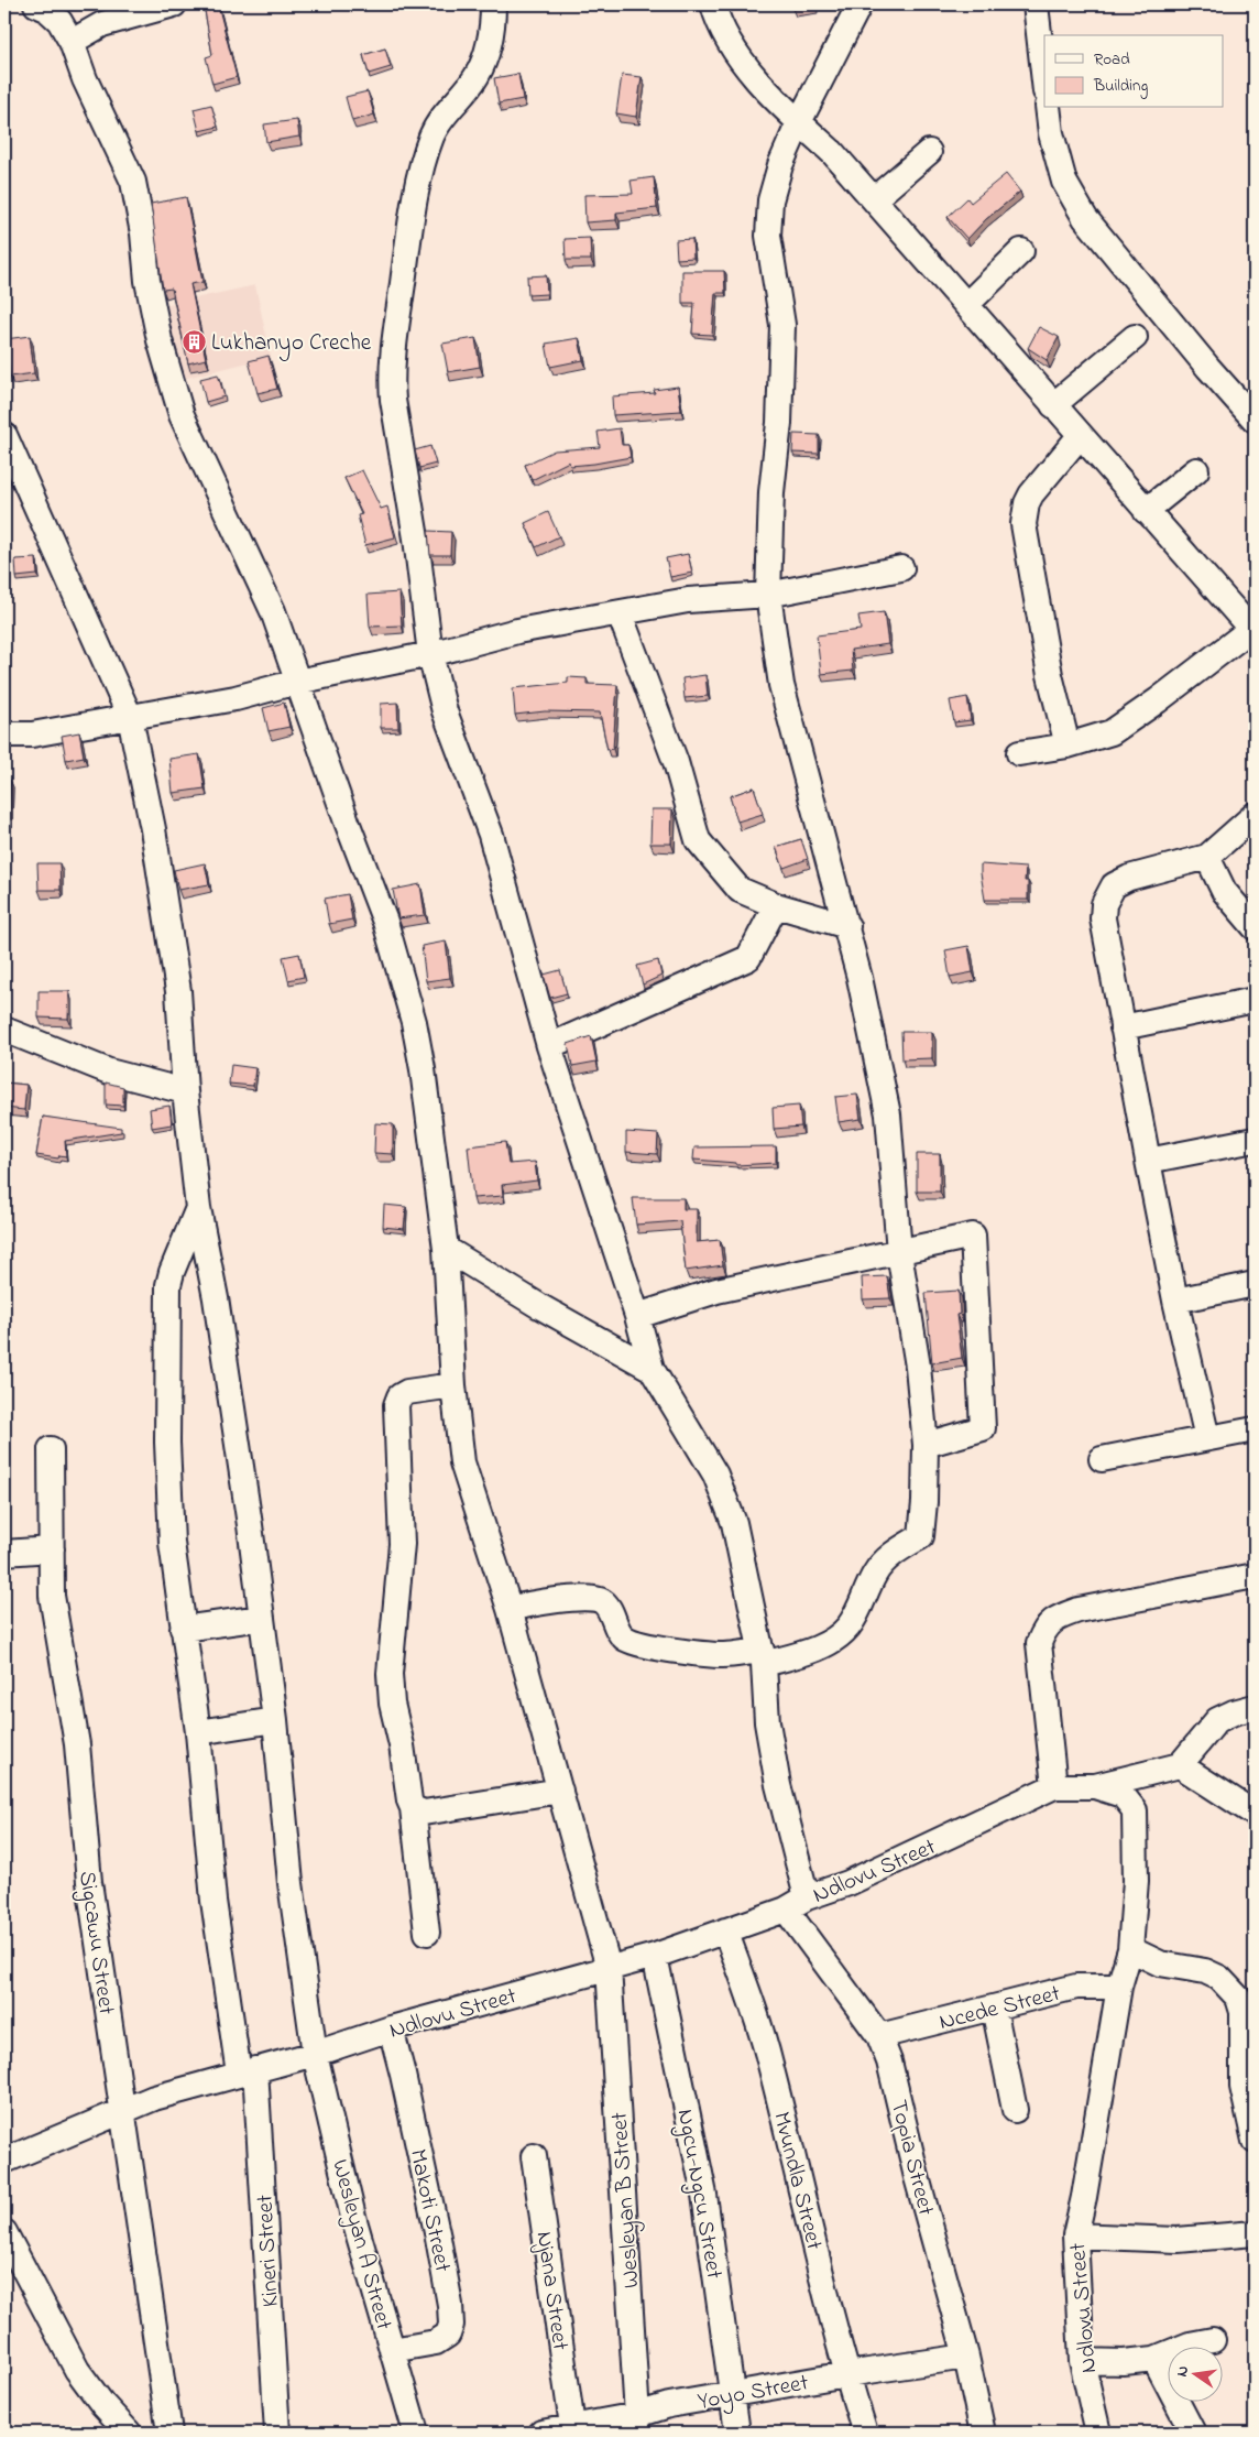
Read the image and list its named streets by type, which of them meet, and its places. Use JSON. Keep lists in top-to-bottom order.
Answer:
{
  "streets": {
    "street": [
      "Ndlovu Street",
      "Sigcawu Street",
      "Ncede Street",
      "Topia Street",
      "Mvundla Street",
      "Ngcu-Ngcu Street",
      "Wesleyan B Street",
      "Makoti Street",
      "Wesleyan A Street",
      "Kineri Street",
      "Njana Street",
      "Yoyo Street"
    ]
  },
  "crossings": [
    ["Ndlovu Street", "Sigcawu Street"],
    ["Ndlovu Street", "Ncede Street"],
    ["Ndlovu Street", "Topia Street"],
    ["Ndlovu Street", "Mvundla Street"],
    ["Ndlovu Street", "Ngcu-Ngcu Street"],
    ["Ndlovu Street", "Wesleyan B Street"],
    ["Ndlovu Street", "Makoti Street"],
    ["Ndlovu Street", "Wesleyan A Street"],
    ["Ndlovu Street", "Kineri Street"],
    ["Ncede Street", "Topia Street"],
    ["Topia Street", "Yoyo Street"],
    ["Mvundla Street", "Yoyo Street"],
    ["Ngcu-Ngcu Street", "Yoyo Street"],
    ["Wesleyan B Street", "Yoyo Street"],
    ["Makoti Street", "Wesleyan A Street"],
    ["Wesleyan A Street", "Kineri Street"],
    ["Njana Street", "Yoyo Street"]
  ],
  "places": {
    "building": ["Lukhanyo Creche"]
  },
  "legend": ["Road", "Building"],
  "north": "left"
}
